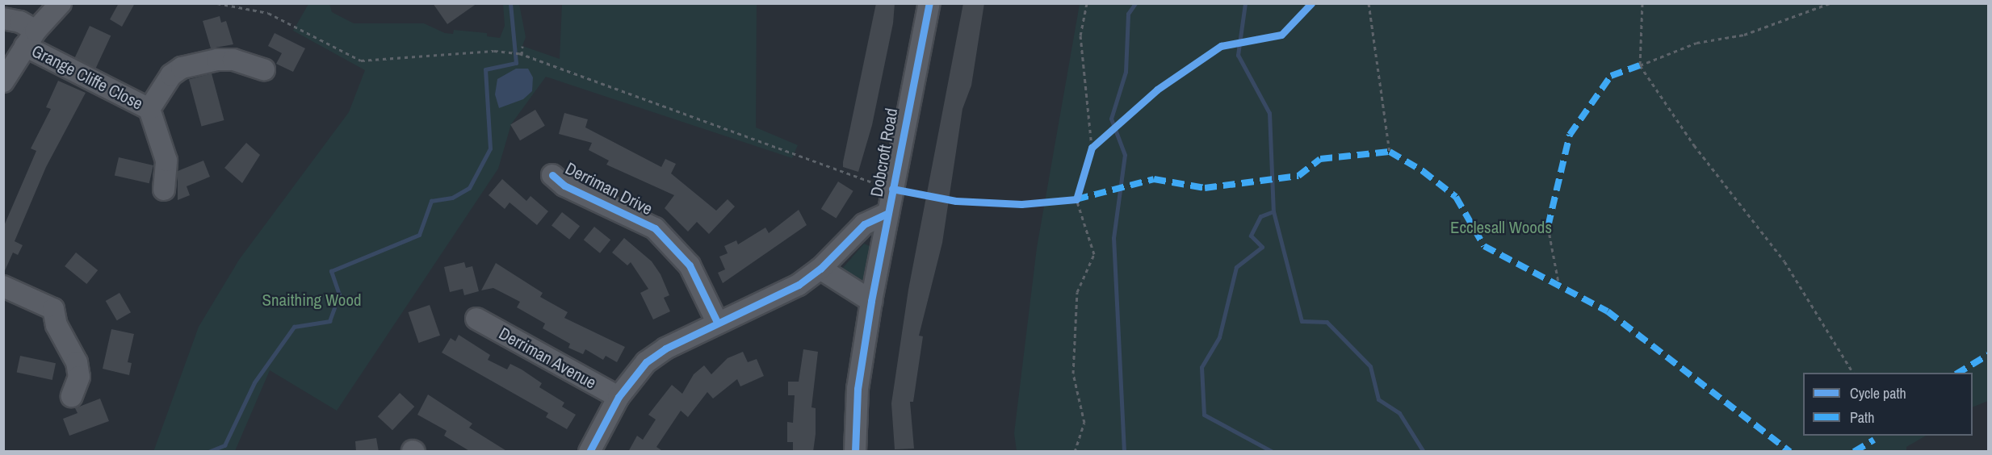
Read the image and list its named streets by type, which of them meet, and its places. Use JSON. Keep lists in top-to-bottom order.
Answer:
{
  "streets": {
    "street": [
      "Grange Cliffe Close",
      "Dobcroft Road",
      "Derriman Drive",
      "Derriman Avenue"
    ]
  },
  "parks": ["Ecclesall Woods", "Snaithing Wood"],
  "legend": ["Cycle path", "Path"]
}
